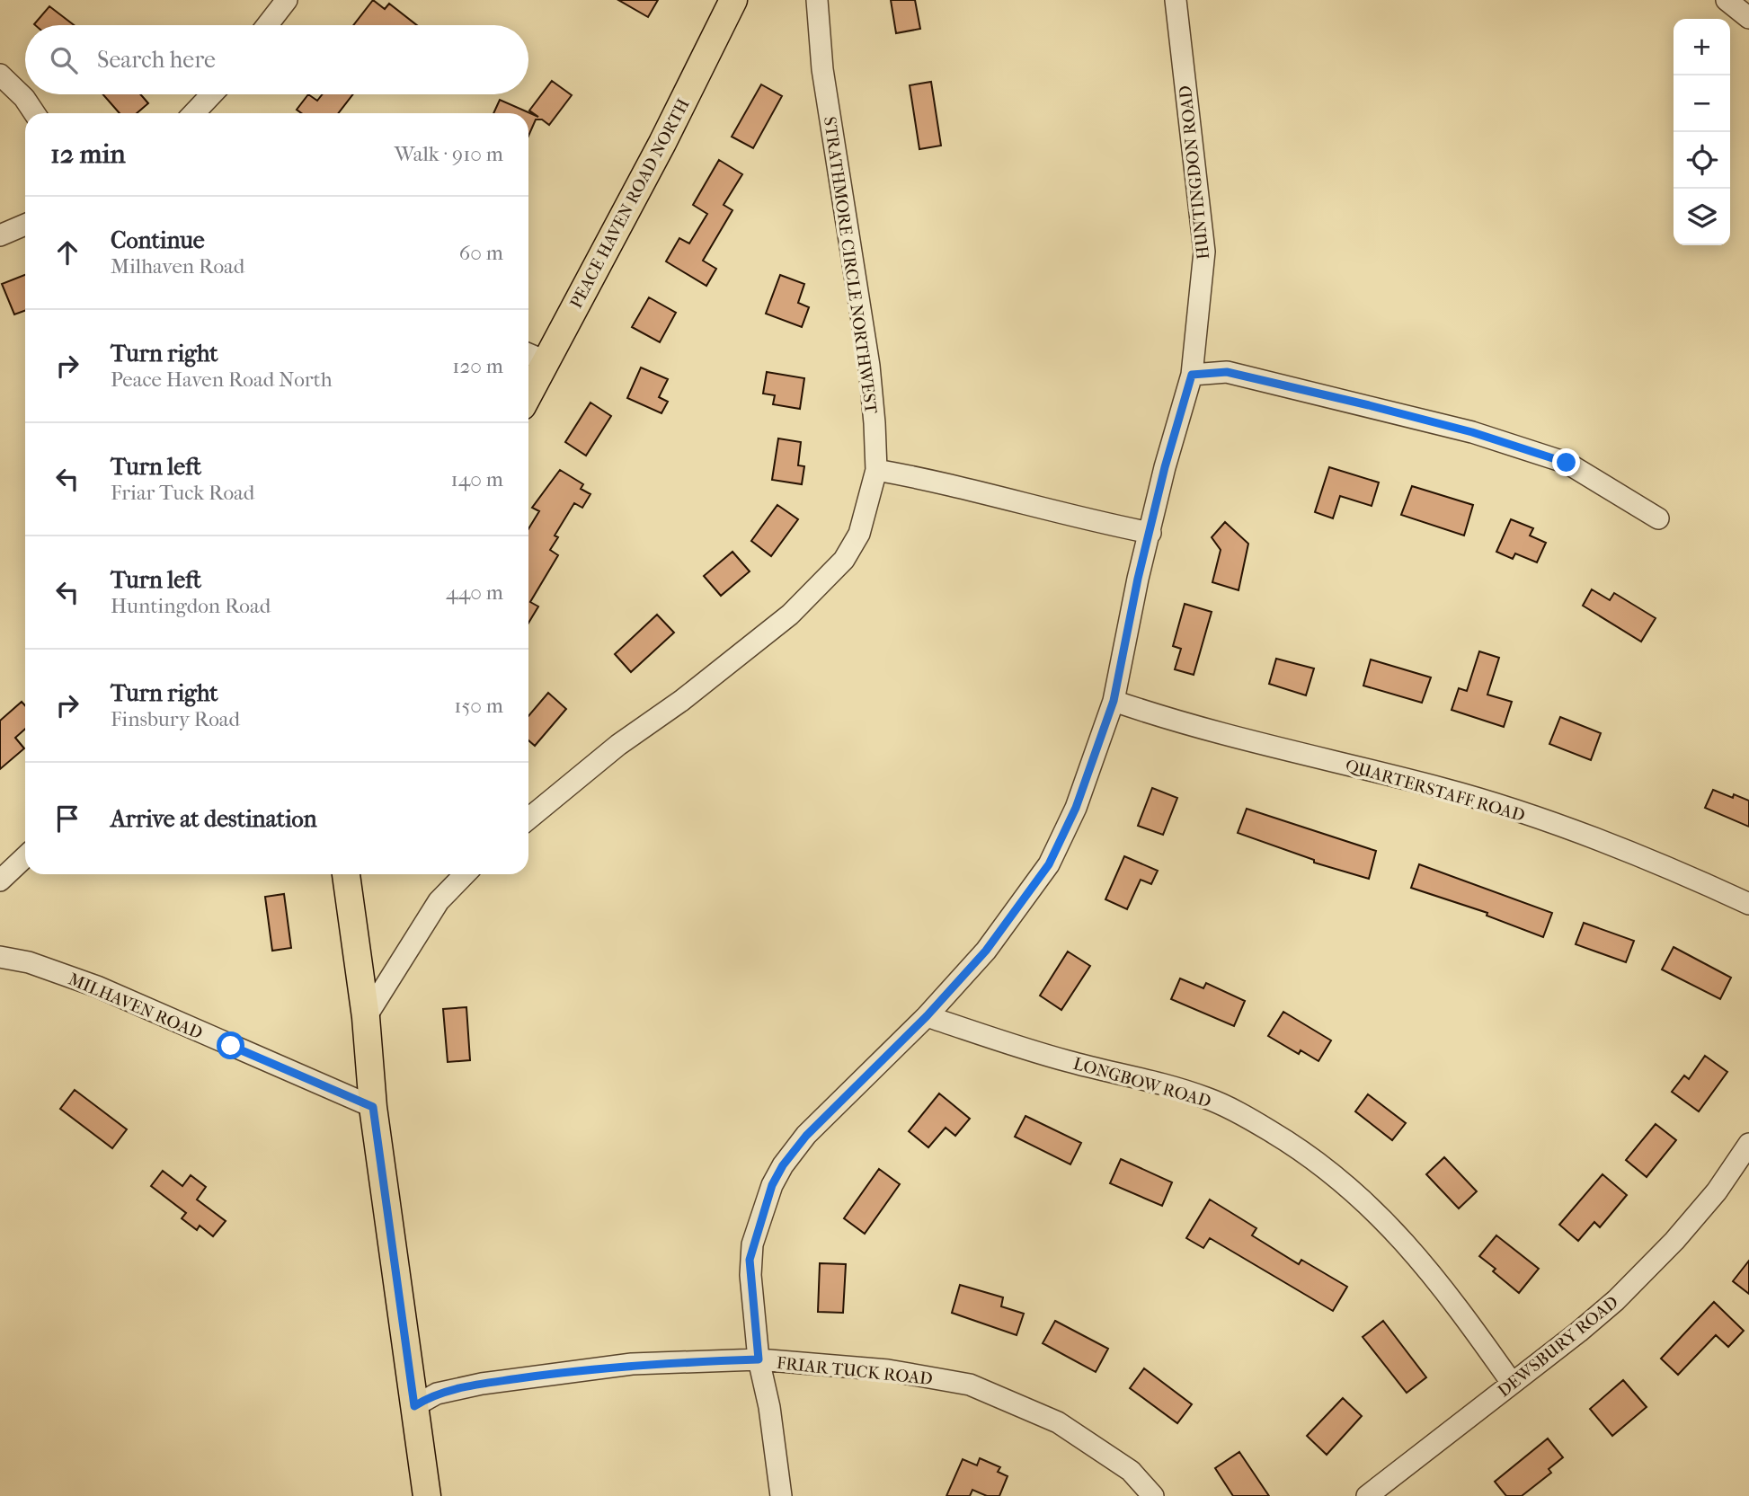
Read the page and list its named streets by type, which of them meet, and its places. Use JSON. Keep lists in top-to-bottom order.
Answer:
{
  "streets": {
    "main road": ["PEACE HAVEN ROAD NORTH"],
    "street": [
      "HUNTINGDON ROAD",
      "STRATHMORE CIRCLE NORTHWEST",
      "QUARTERSTAFF ROAD",
      "MILHAVEN ROAD",
      "LONGBOW ROAD",
      "DEWSBURY ROAD",
      "FRIAR TUCK ROAD"
    ]
  },
  "crossings": [
    ["HUNTINGDON ROAD", "QUARTERSTAFF ROAD"],
    ["HUNTINGDON ROAD", "LONGBOW ROAD"],
    ["HUNTINGDON ROAD", "FRIAR TUCK ROAD"],
    ["LONGBOW ROAD", "DEWSBURY ROAD"]
  ],
  "page": {
    "map_buttons": ["+", "−"],
    "search": "Search here",
    "heading": ["12 min", "Walk · 910 m"],
    "list": [
      ["Continue", "Milhaven Road", "60 m"],
      ["Turn right", "Peace Haven Road North", "120 m"],
      ["Turn left", "Friar Tuck Road", "140 m"],
      ["Turn left", "Huntingdon Road", "440 m"],
      ["Turn right", "Finsbury Road", "150 m"],
      "Arrive at destination"
    ]
  }
}
